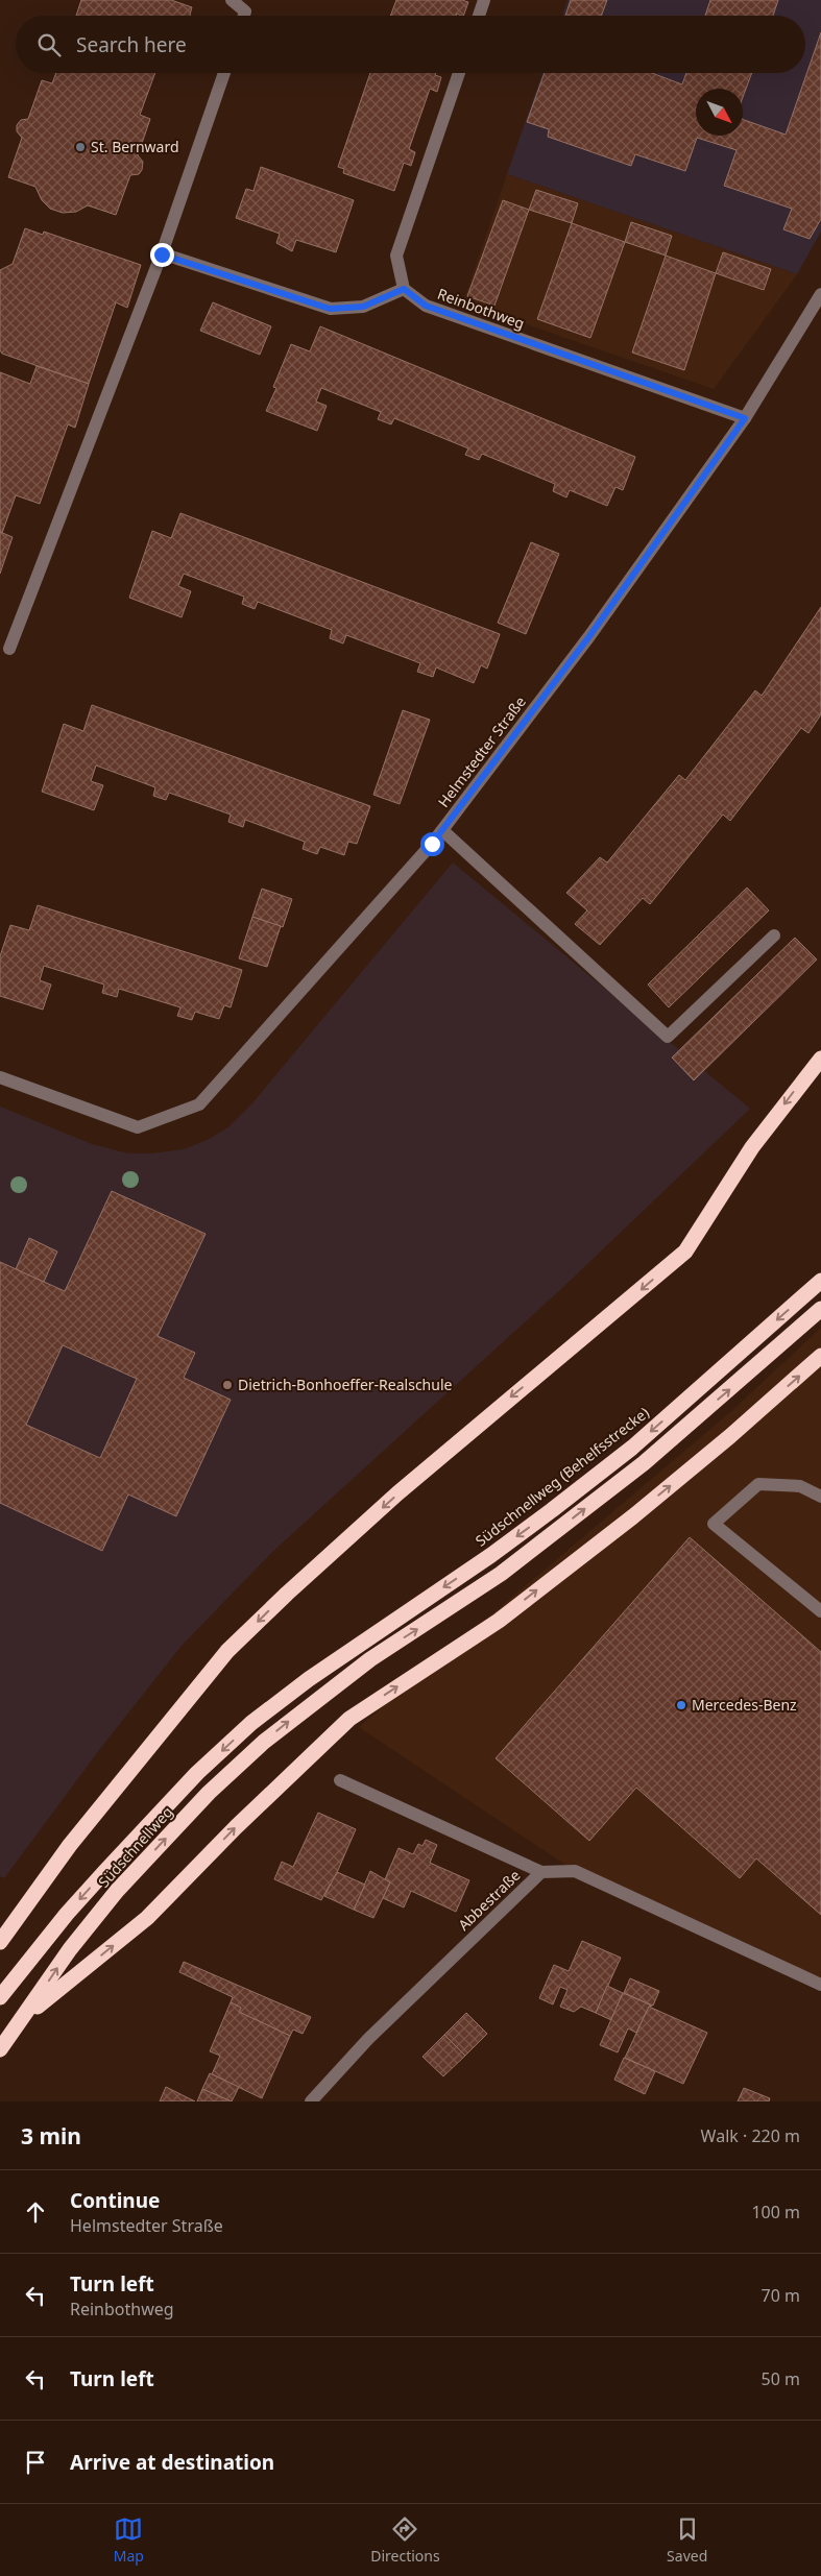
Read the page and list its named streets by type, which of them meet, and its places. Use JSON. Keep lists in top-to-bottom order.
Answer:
{
  "streets": {
    "highway": ["Südschnellweg (Behelfsstrecke)", "Südschnellweg"],
    "street": ["Reinbothweg", "Helmstedter Straße", "Abbestraße"]
  },
  "crossings": [
    ["Reinbothweg", "Helmstedter Straße"],
    ["Südschnellweg (Behelfsstrecke)", "Südschnellweg"]
  ],
  "places": ["St. Bernward", "Dietrich-Bonhoeffer-Realschule", "Mercedes-Benz"],
  "north": "bottom right",
  "page": {
    "search": "Search here",
    "heading": ["3 min", "Walk · 220 m"],
    "list": [
      ["Continue", "Helmstedter Straße", "100 m"],
      ["Turn left", "Reinbothweg", "70 m"],
      ["Turn left", "50 m"],
      "Arrive at destination"
    ],
    "nav": ["Map", "Directions", "Saved"]
  }
}
